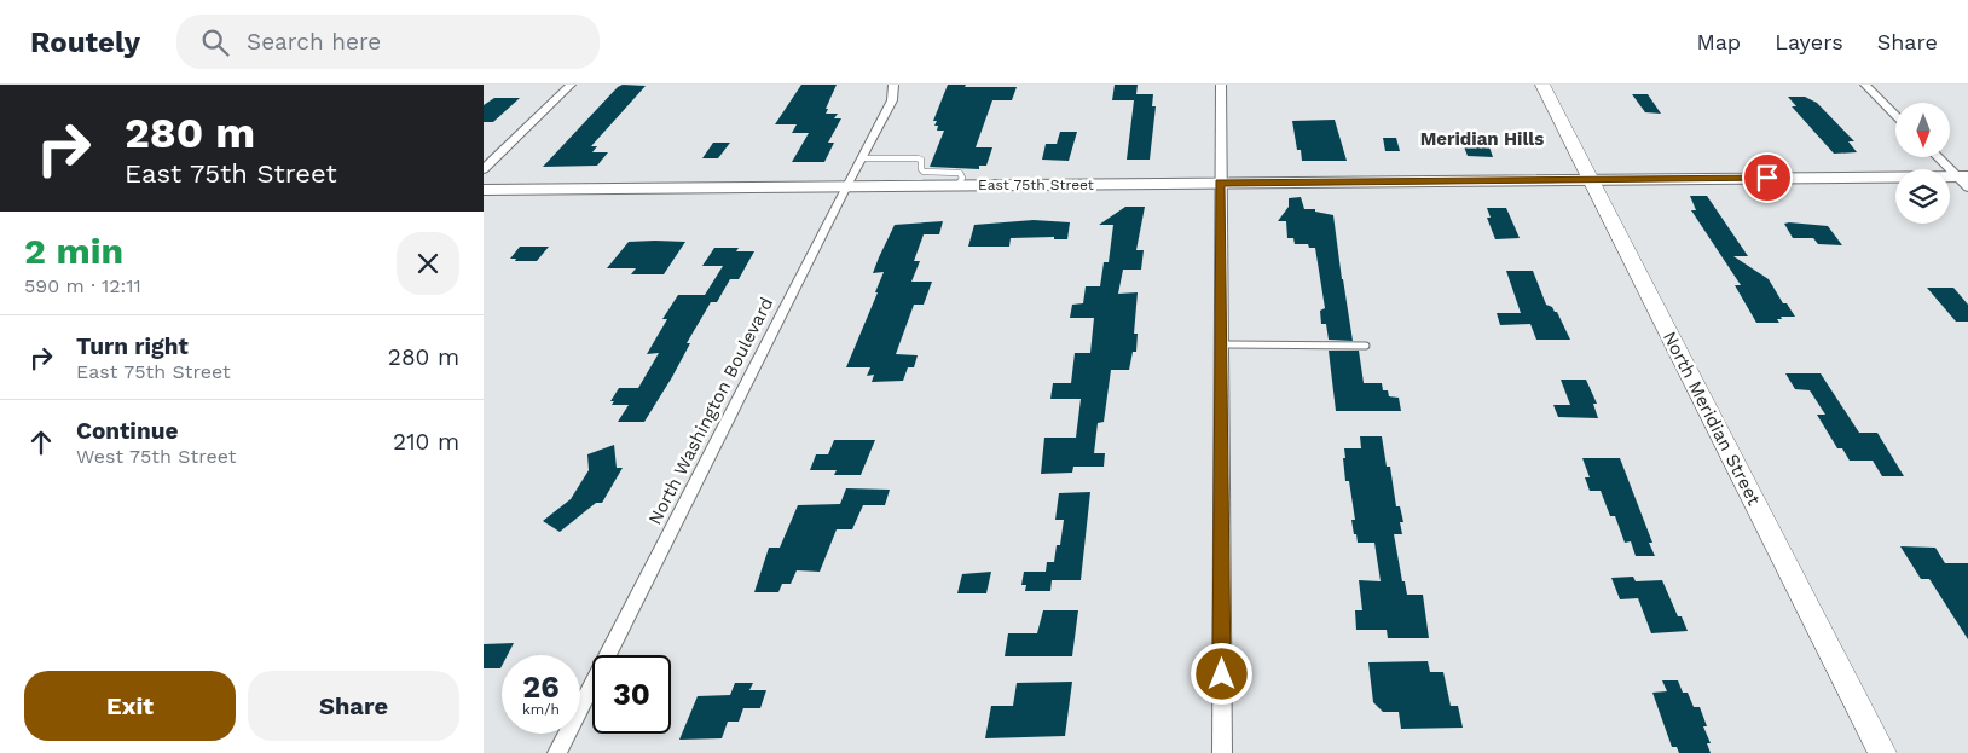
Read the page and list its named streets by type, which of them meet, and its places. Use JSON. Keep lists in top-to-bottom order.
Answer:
{
  "streets": {
    "main road": ["North Meridian Street"],
    "street": ["East 75th Street", "North Washington Boulevard"]
  },
  "crossings": [
    ["East 75th Street", "North Washington Boulevard"],
    ["East 75th Street", "North Meridian Street"]
  ],
  "districts": ["Meridian Hills"],
  "north": "bottom",
  "page": {
    "header": "Routely",
    "search": "Search here",
    "nav": ["Map", "Layers", "Share"],
    "turn": ["280 m", "East 75th Street"],
    "heading": ["2 min", "590 m · 12:11"],
    "list": [
      {
        "name": "Turn right",
        "note": "East 75th Street",
        "value": "280 m"
      },
      {
        "name": "Continue",
        "note": "West 75th Street",
        "value": "210 m"
      }
    ],
    "speed": "26 km/h",
    "limit": "30",
    "buttons": ["Exit", "Share"]
  }
}
